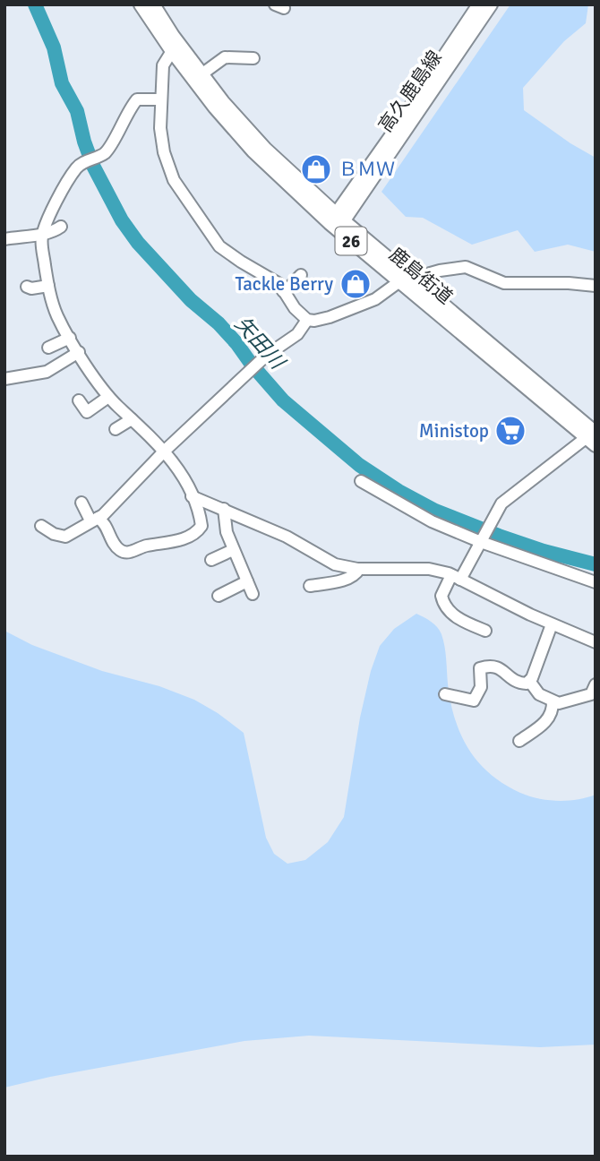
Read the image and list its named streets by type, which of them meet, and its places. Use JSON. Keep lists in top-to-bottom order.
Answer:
{
  "streets": {
    "main road": ["高久鹿島線", "26"]
  },
  "crossings": [
    ["高久鹿島線", "26"]
  ],
  "water": ["矢田川"],
  "places": {
    "shop": ["ＢＭＷ", "Tackle Berry"],
    "supermarket": ["Ministop"]
  }
}
